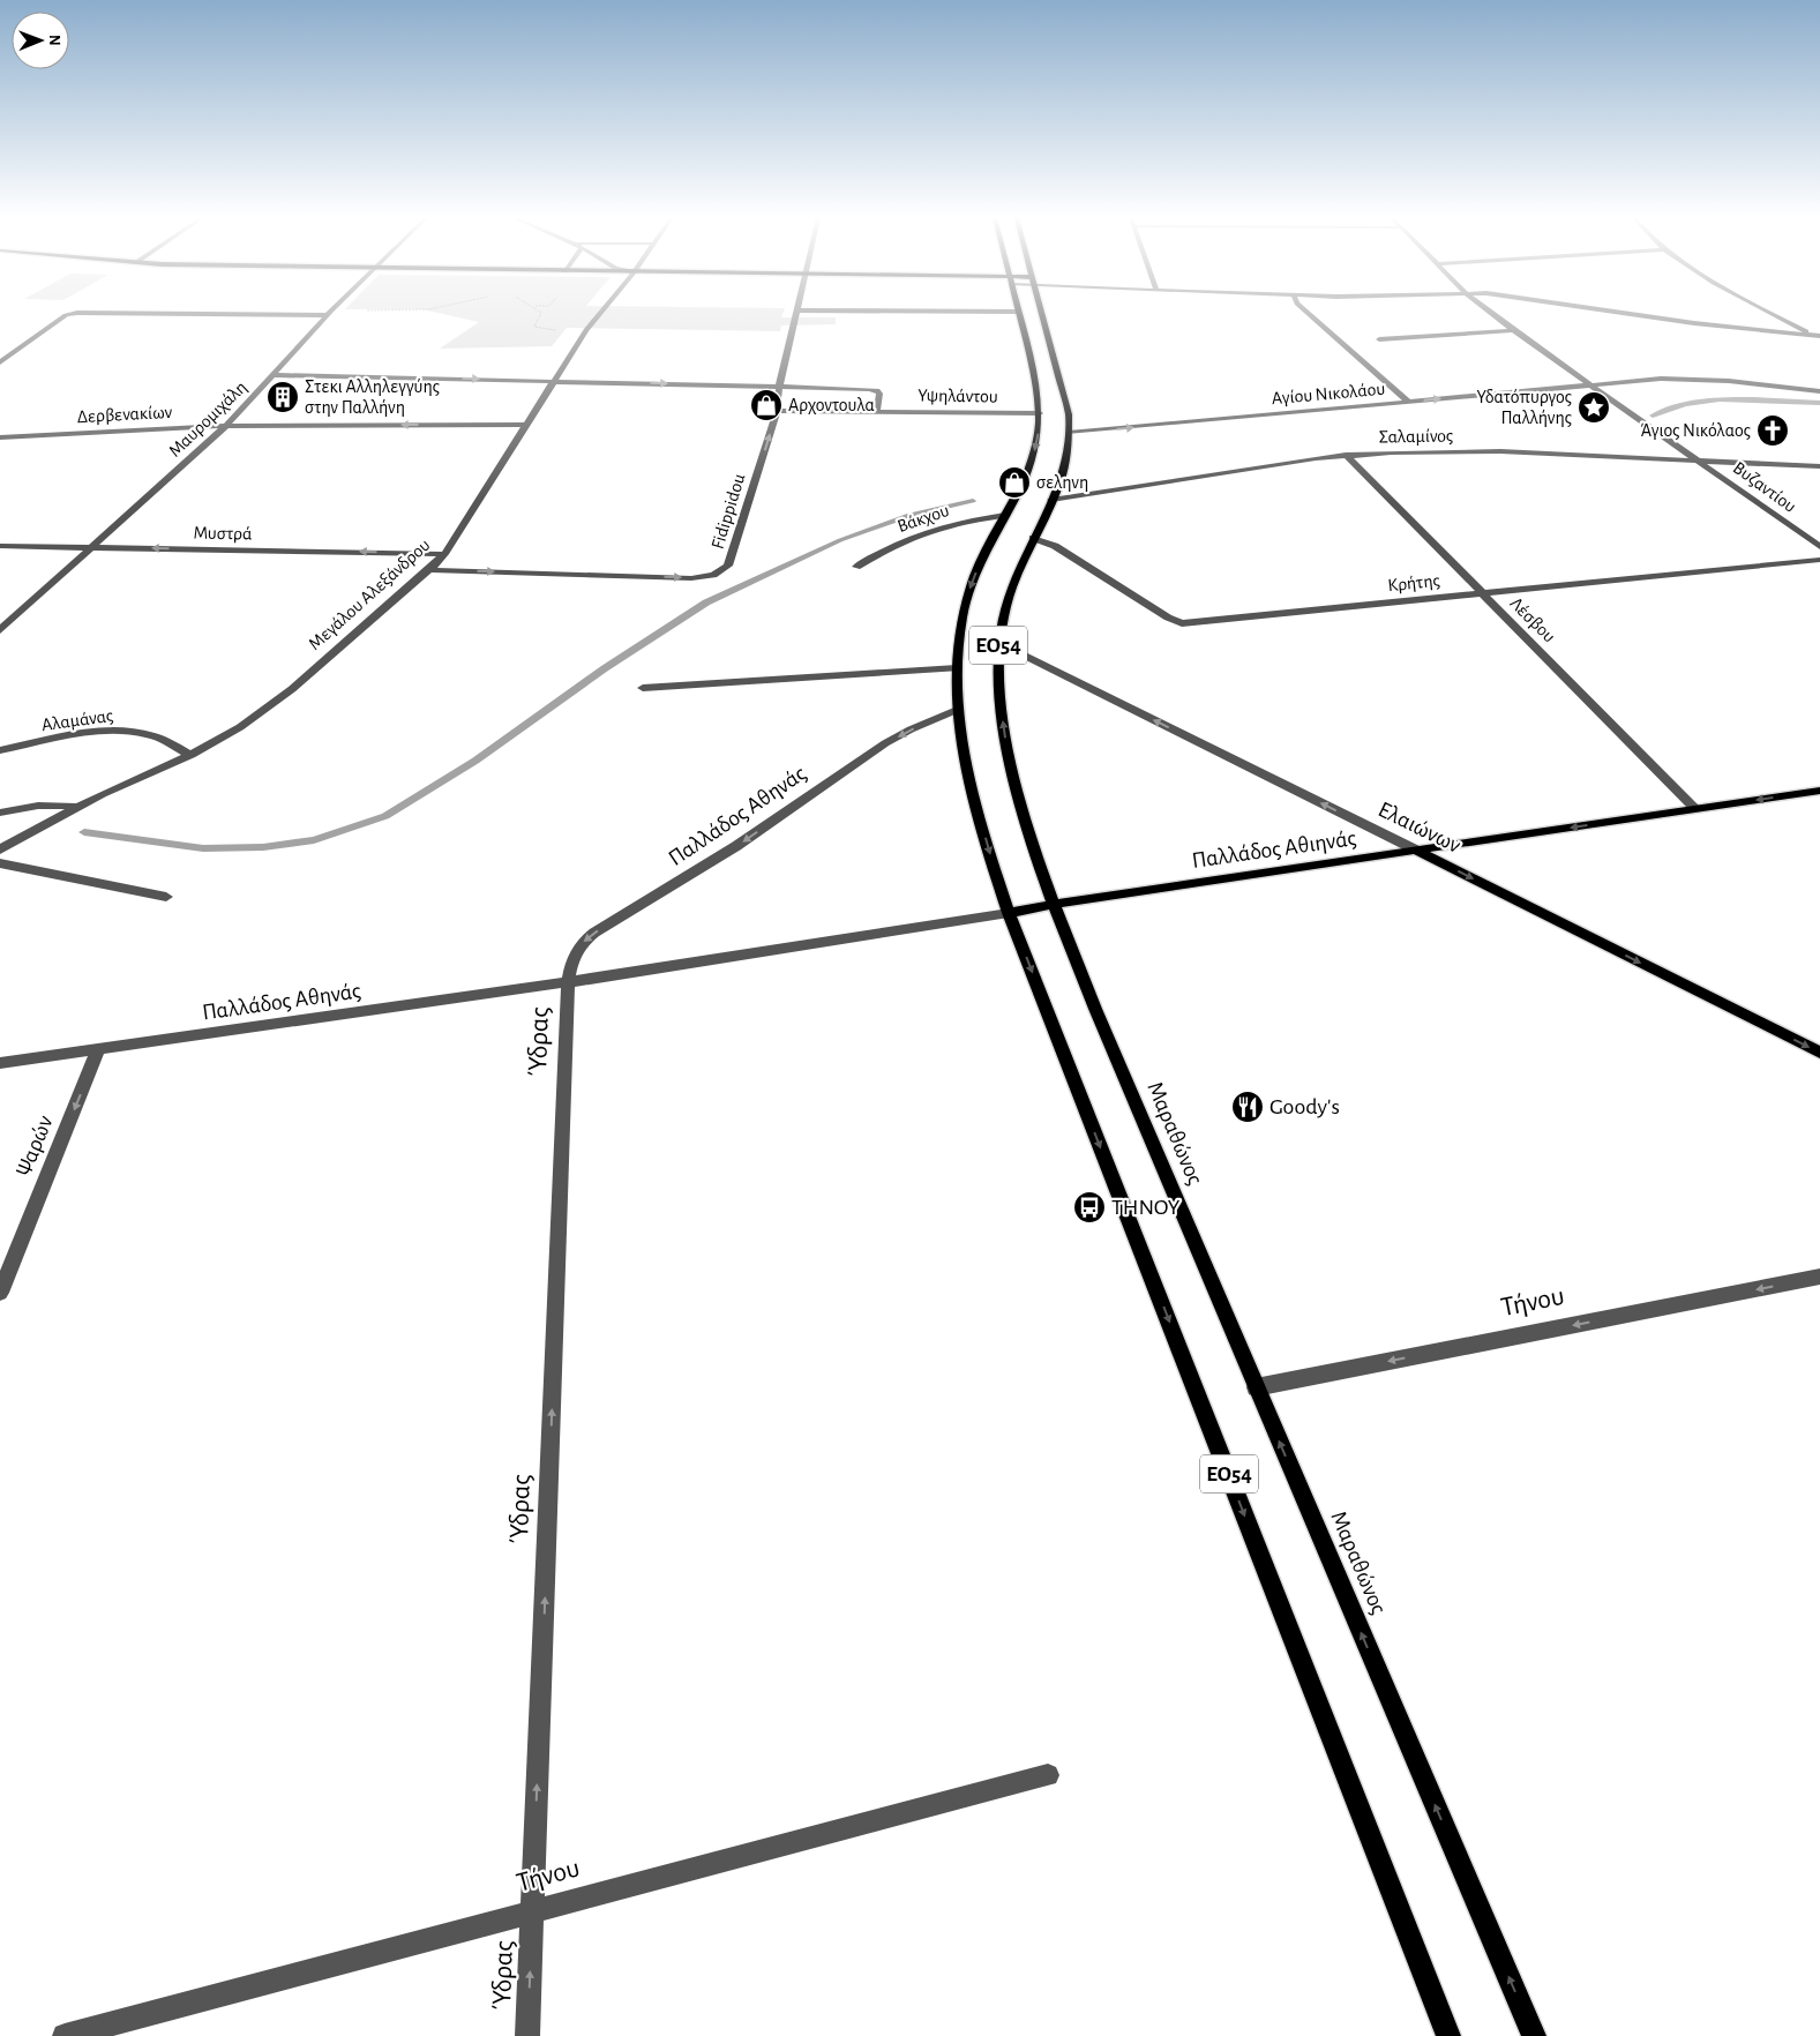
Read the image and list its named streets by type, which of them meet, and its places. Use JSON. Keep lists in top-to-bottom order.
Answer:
{
  "streets": {
    "main road": [
      "ΕΟ54",
      "Ελαιώνων",
      "Παλλάδος Αθιηνάς",
      "Μαραθώνος"
    ],
    "street": [
      "Αγίου Νικολάου",
      "Υψηλάντου",
      "Δερβενακίων",
      "Μαυρομιχάλη",
      "Σαλαμίνος",
      "Βυζαντίου",
      "Fidippidou",
      "Βάκχου",
      "Μυστρά",
      "Κρήτης",
      "Μεγάλου Αλεξάνδρου",
      "Λέσβου",
      "Αλαμάνας",
      "Παλλάδος Αθηνάς",
      "Ύδρας",
      "Ψαρών",
      "Τήνου"
    ]
  },
  "crossings": [
    ["Αγίου Νικολάου", "Βυζαντίου"],
    ["Αγίου Νικολάου", "Μαραθώνος"],
    ["Υψηλάντου", "Fidippidou"],
    ["Υψηλάντου", "ΕΟ54"],
    ["Δερβενακίων", "Μαυρομιχάλη"],
    ["Δερβενακίων", "Μεγάλου Αλεξάνδρου"],
    ["Μαυρομιχάλη", "Μυστρά"],
    ["Σαλαμίνος", "Βυζαντίου"],
    ["Σαλαμίνος", "Λέσβου"],
    ["Σαλαμίνος", "Μαραθώνος"],
    ["Fidippidou", "Μεγάλου Αλεξάνδρου"],
    ["Βάκχου", "ΕΟ54"],
    ["Μυστρά", "Μεγάλου Αλεξάνδρου"],
    ["Κρήτης", "Λέσβου"],
    ["Κρήτης", "Μαραθώνος"],
    ["Μεγάλου Αλεξάνδρου", "Αλαμάνας"],
    ["Λέσβου", "Παλλάδος Αθιηνάς"],
    ["ΕΟ54", "Παλλάδος Αθηνάς"],
    ["ΕΟ54", "Παλλάδος Αθιηνάς"],
    ["Παλλάδος Αθηνάς", "Παλλάδος Αθιηνάς"],
    ["Παλλάδος Αθηνάς", "Ύδρας"],
    ["Παλλάδος Αθηνάς", "Ψαρών"],
    ["Ελαιώνων", "Παλλάδος Αθιηνάς"],
    ["Ελαιώνων", "Μαραθώνος"],
    ["Παλλάδος Αθιηνάς", "Μαραθώνος"],
    ["Ύδρας", "Τήνου"],
    ["Μαραθώνος", "Τήνου"]
  ],
  "one_way": [
    "Αγίου Νικολάου",
    "Μυστρά",
    "Παλλάδος Αθιηνάς",
    "Ύδρας",
    "Ψαρών",
    "Τήνου"
  ],
  "places": {
    "building": ["Στεκι Αλληλεγγύης στην Παλλήνη"],
    "shop": ["Αρχοντουλα", "σεληνη"],
    "place": ["Υδατόπυργος Παλλήνης"],
    "church": ["Άγιος Νικόλαος"],
    "restaurant": ["Goody's"],
    "bus stop": ["ΤΗΝΟΥ"]
  },
  "north": "right"
}
